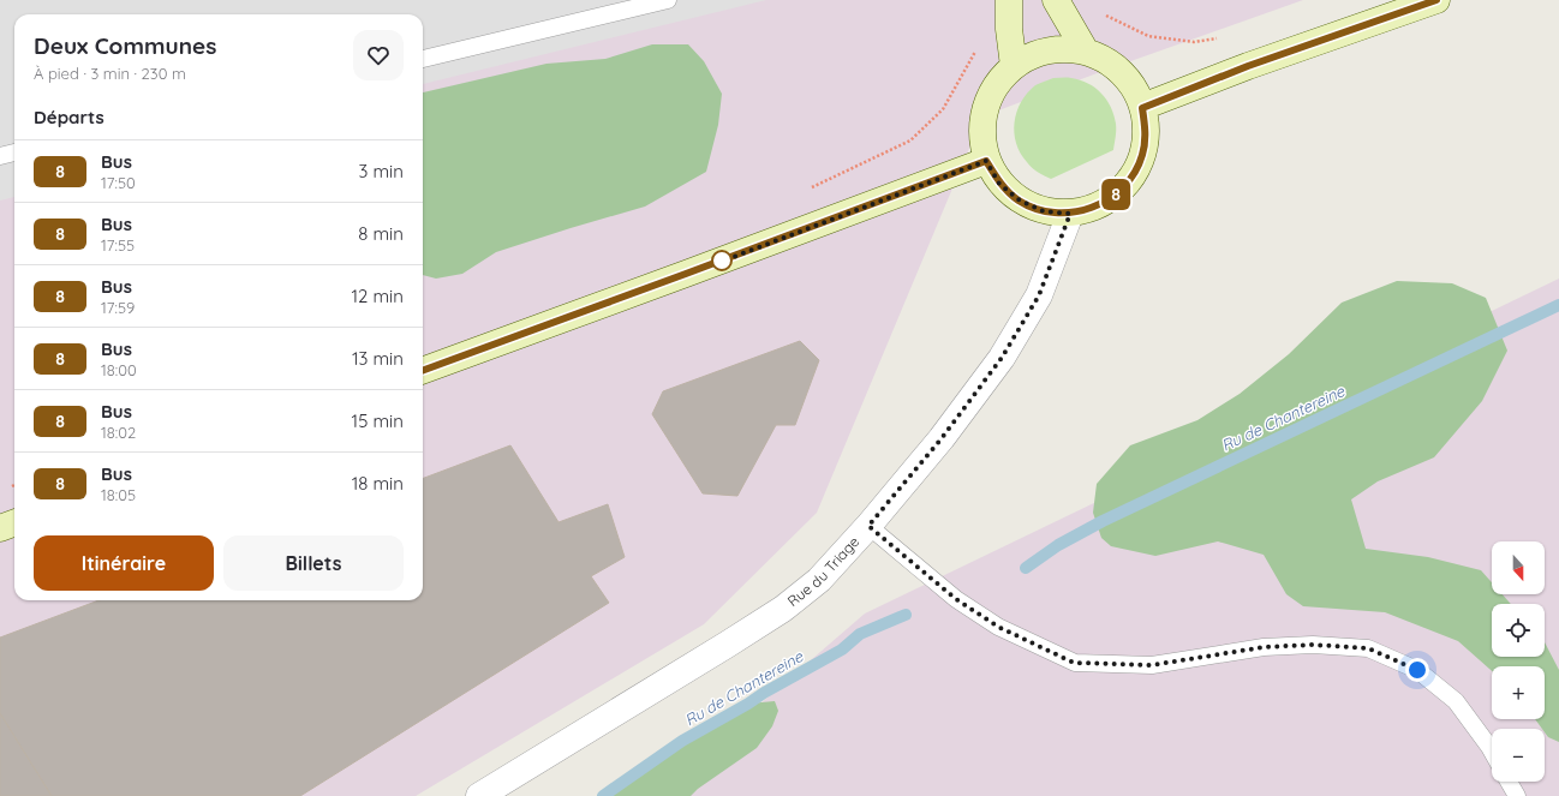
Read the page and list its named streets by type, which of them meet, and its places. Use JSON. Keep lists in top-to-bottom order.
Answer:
{
  "streets": {
    "street": ["Rue du Triage"]
  },
  "water": ["Ru de Chantereine"],
  "lines": ["bus line 8"],
  "north": "bottom",
  "page": {
    "on_map": "8",
    "heading": [
      ["Deux Communes", "À pied · 3 min · 230 m"],
      "Départs"
    ],
    "list": [
      {
        "mark": "8",
        "name": "Bus",
        "note": "17:50",
        "value": "3 min"
      },
      {
        "mark": "8",
        "name": "Bus",
        "note": "17:55",
        "value": "8 min"
      },
      {
        "mark": "8",
        "name": "Bus",
        "note": "17:59",
        "value": "12 min"
      },
      {
        "mark": "8",
        "name": "Bus",
        "note": "18:00",
        "value": "13 min"
      },
      {
        "mark": "8",
        "name": "Bus",
        "note": "18:02",
        "value": "15 min"
      },
      {
        "mark": "8",
        "name": "Bus",
        "note": "18:05",
        "value": "18 min"
      }
    ],
    "buttons": ["Itinéraire", "Billets"],
    "map_buttons": ["+", "−"]
  }
}
